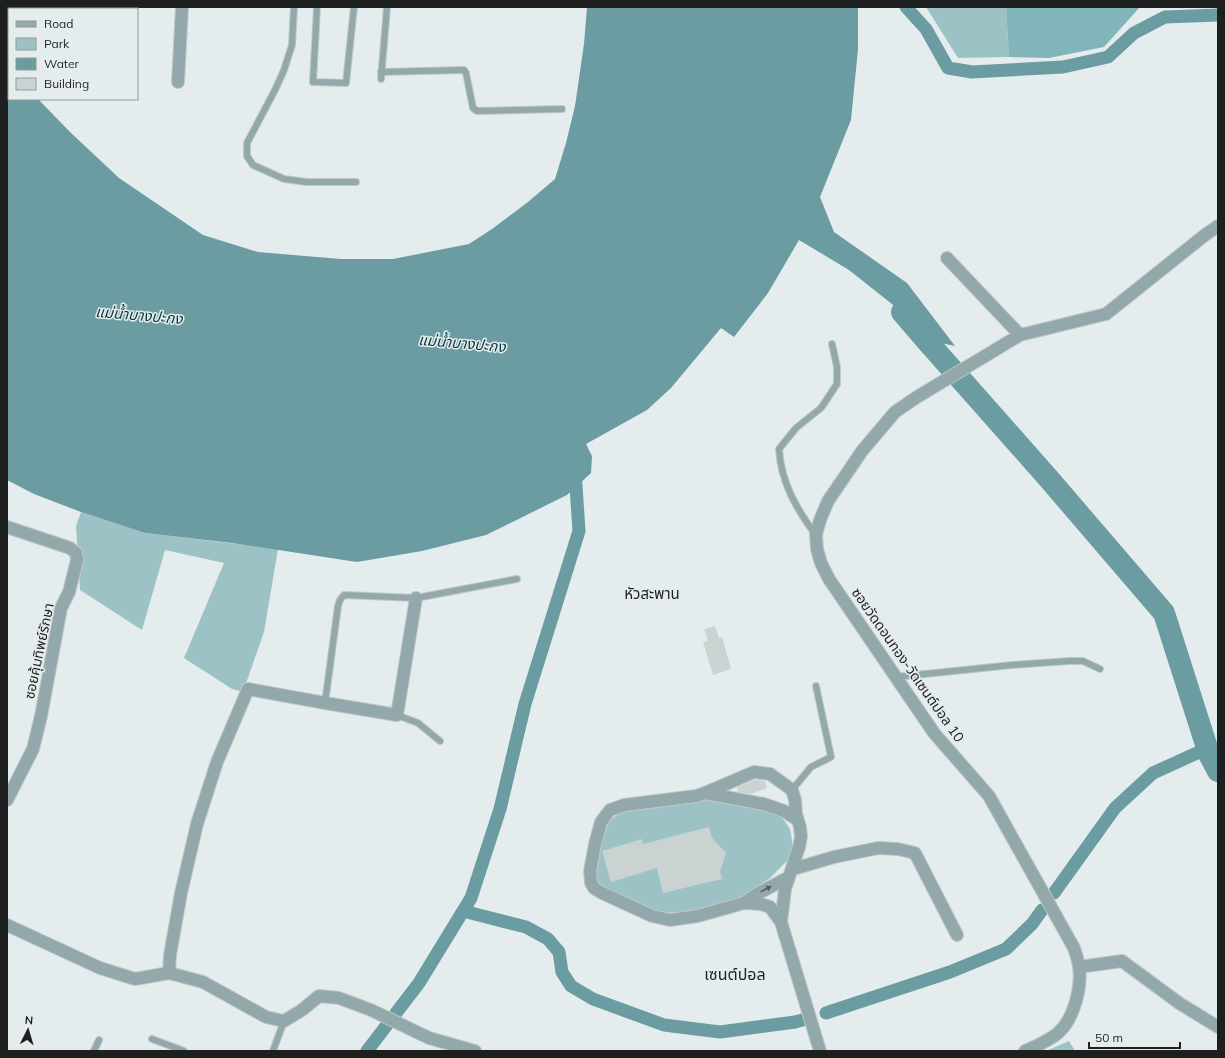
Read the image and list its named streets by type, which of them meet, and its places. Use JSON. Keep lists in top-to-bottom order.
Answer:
{
  "streets": {
    "street": ["ซอยคุ้มทิพย์รักษา", "ซอยวัดดอนทอง-วัดเซนต์ปอล 10"]
  },
  "districts": ["หัวสะพาน", "เซนต์ปอล"],
  "water": ["แม่น้ำบางปะกง"],
  "legend": [
    "Road",
    "Park",
    "Water",
    "Building"
  ],
  "scale_bar": "50 m",
  "north": "top"
}
